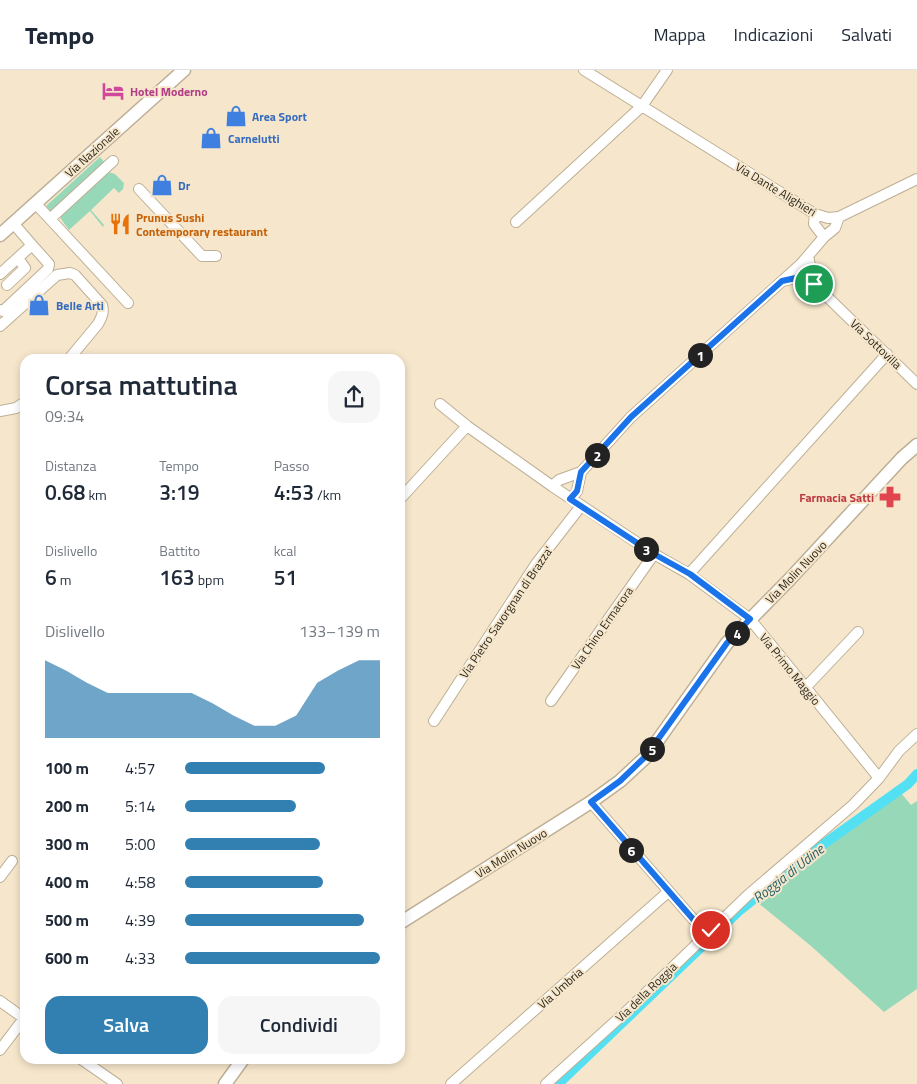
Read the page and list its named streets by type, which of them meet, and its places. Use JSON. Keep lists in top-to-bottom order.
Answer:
{
  "streets": {
    "main road": ["Via Nazionale", "Via Molin Nuovo"],
    "street": [
      "Via Dante Alighieri",
      "Via Sottovilla",
      "Via Pietro Savorgnan di Brazza'",
      "Via Chino Ermacora",
      "Via Primo Maggio",
      "Via Umbria",
      "Via della Roggia"
    ]
  },
  "crossings": [
    ["Via Molin Nuovo", "Via Primo Maggio"],
    ["Via Pietro Savorgnan di Brazza'", "Via Primo Maggio"],
    ["Via Chino Ermacora", "Via Primo Maggio"],
    ["Via Primo Maggio", "Via della Roggia"]
  ],
  "water": ["Roggia di Udine"],
  "places": {
    "hotel": ["Hotel Moderno"],
    "shop": [
      "Area Sport",
      "Carnelutti",
      "Dr",
      "Belle Arti"
    ],
    "restaurant": ["Prunus Sushi Contemporary restaurant"],
    "pharmacy": ["Farmacia Satti"]
  },
  "page": {
    "header": "Tempo",
    "nav": ["Mappa", "Indicazioni", "Salvati"],
    "pins": [
      "1",
      "2",
      "3",
      "4",
      "5",
      "6"
    ],
    "heading": ["Corsa mattutina", "09:34"],
    "stats": [
      ["Distanza", "0.68 km"],
      ["Tempo", "3:19"],
      ["Passo", "4:53 /km"],
      ["Dislivello", "6 m"],
      ["Battito", "163 bpm"],
      ["kcal", "51"]
    ],
    "chart": ["Dislivello", "133–139 m"],
    "list": [
      {
        "name": "100 m",
        "note": "4:57"
      },
      {
        "name": "200 m",
        "note": "5:14"
      },
      {
        "name": "300 m",
        "note": "5:00"
      },
      {
        "name": "400 m",
        "note": "4:58"
      },
      {
        "name": "500 m",
        "note": "4:39"
      },
      {
        "name": "600 m",
        "note": "4:33"
      }
    ],
    "buttons": ["Salva", "Condividi"]
  }
}
